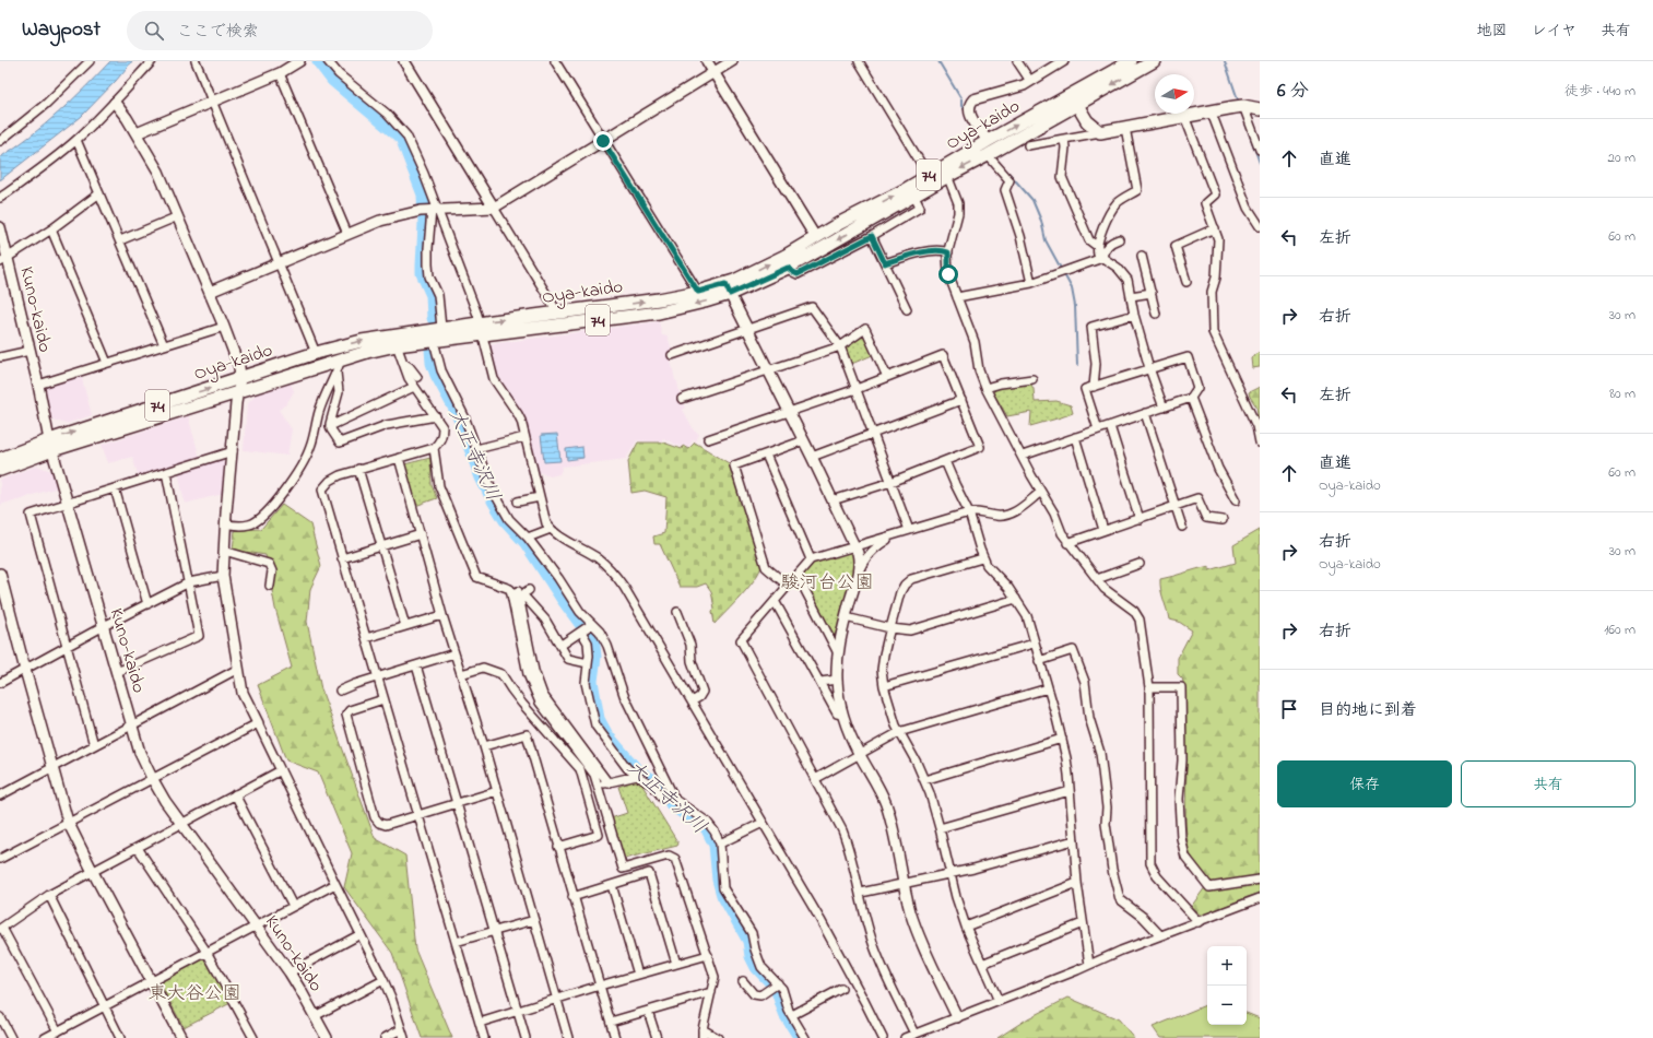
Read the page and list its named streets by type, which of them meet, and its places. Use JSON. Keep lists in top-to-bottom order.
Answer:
{
  "streets": {
    "main road": ["Oya-kaido", "74"],
    "street": ["Kuno-kaido"]
  },
  "crossings": [
    ["Oya-kaido", "Kuno-kaido"]
  ],
  "water": ["大正寺沢川"],
  "parks": ["駿河台公園", "東大谷公園"],
  "north": "right",
  "page": {
    "header": "Waypost",
    "search": "ここで検索",
    "nav": ["地図", "レイヤ", "共有"],
    "heading": ["6 分", "徒歩 · 440 m"],
    "list": [
      ["直進", "20 m"],
      ["左折", "60 m"],
      ["右折", "30 m"],
      ["左折", "80 m"],
      ["直進", "Oya-kaido", "60 m"],
      ["右折", "Oya-kaido", "30 m"],
      ["右折", "160 m"],
      "目的地に到着"
    ],
    "buttons": ["保存", "共有"],
    "map_buttons": ["+", "−"]
  }
}
